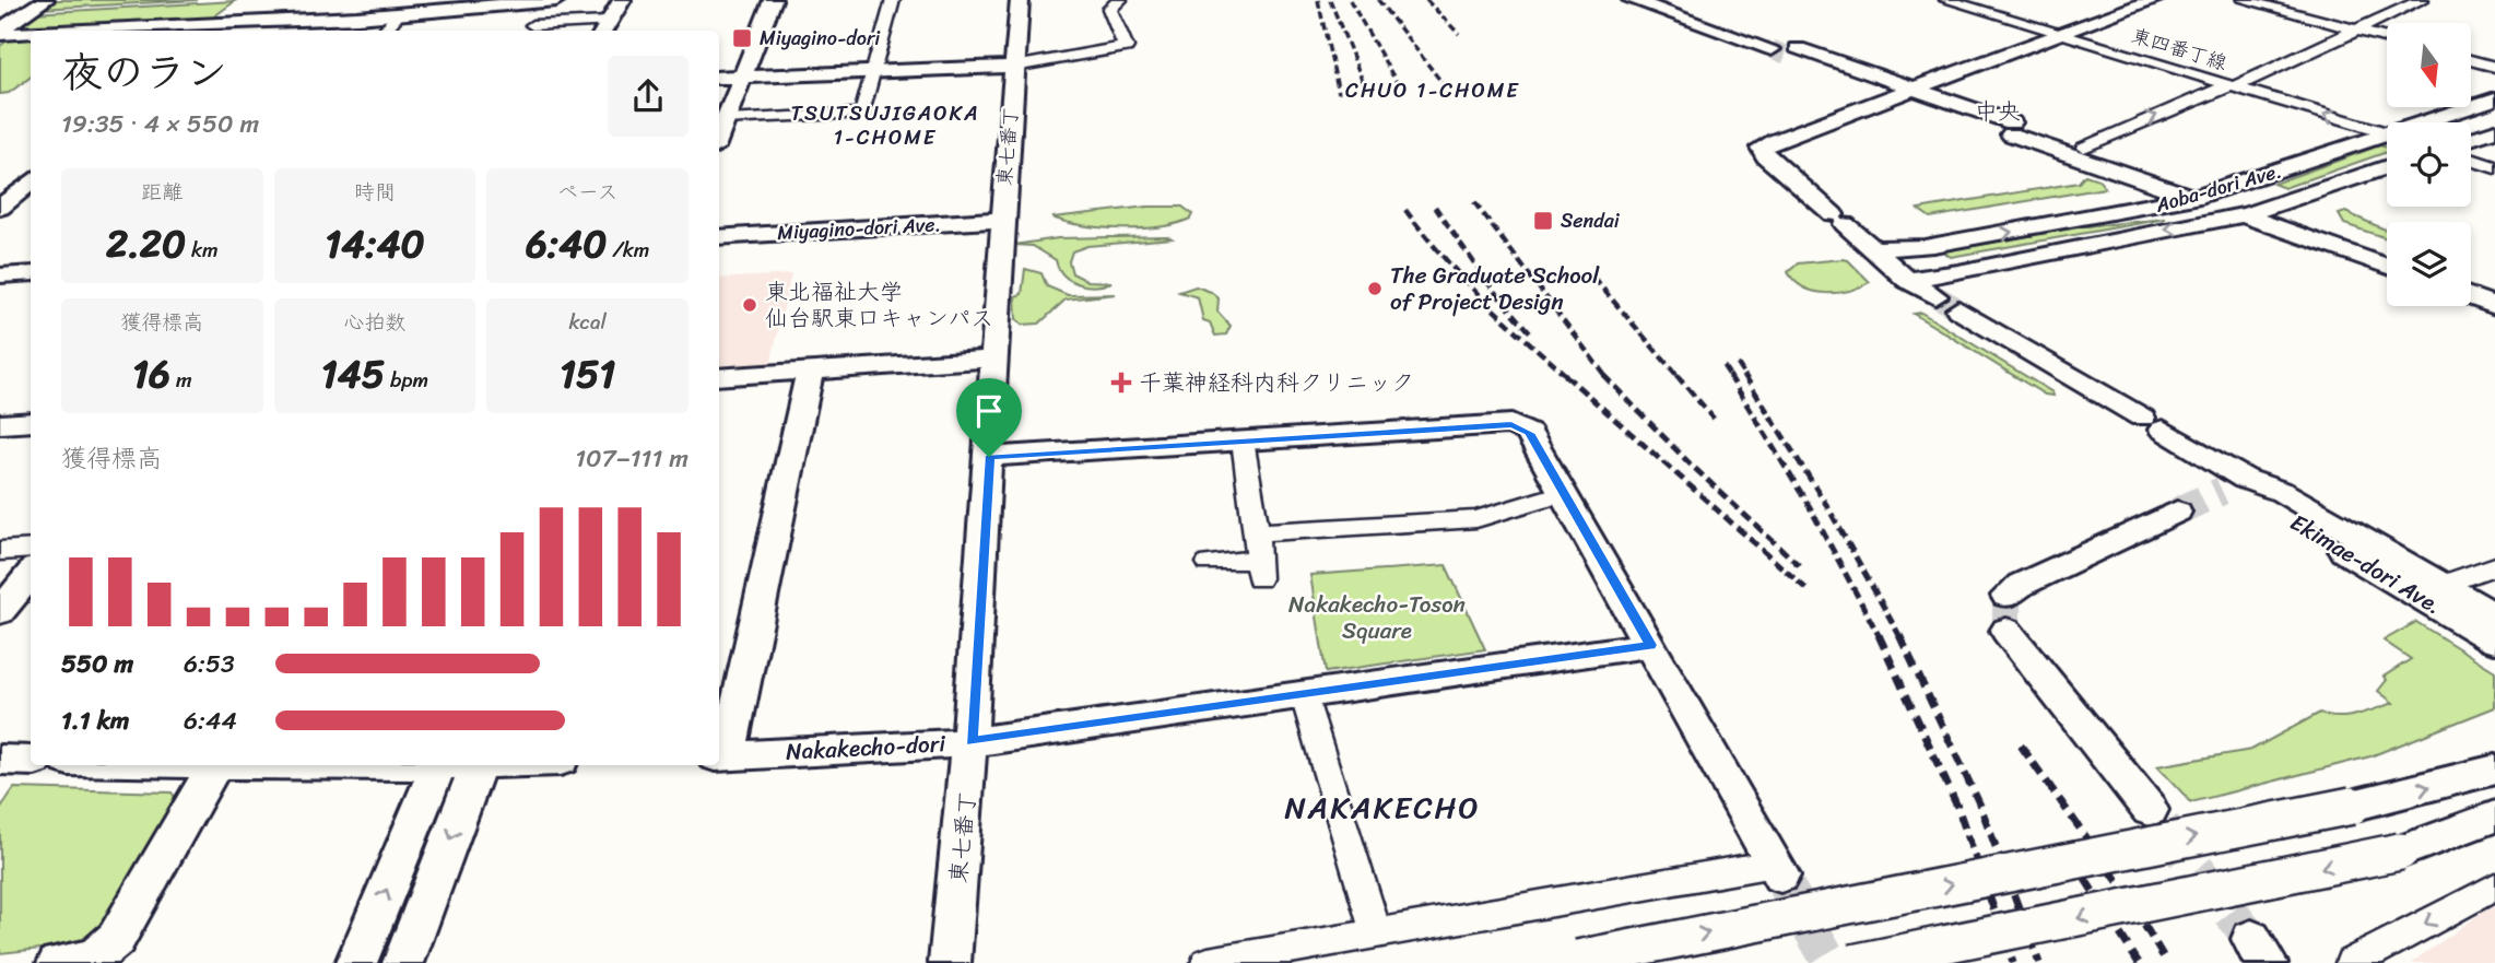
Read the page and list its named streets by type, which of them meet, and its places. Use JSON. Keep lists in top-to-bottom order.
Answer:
{
  "streets": {
    "street": [
      "東四番丁線",
      "東七番丁",
      "Aoba-dori Ave.",
      "Miyagino-dori Ave.",
      "Ekimae-dori Ave.",
      "Nakakecho-dori"
    ]
  },
  "crossings": [
    ["東七番丁", "Miyagino-dori Ave."],
    ["東七番丁", "Nakakecho-dori"]
  ],
  "districts": [
    "CHUO 1-CHOME",
    "中央",
    "TSUTSUJIGAOKA 1-CHOME",
    "NAKAKECHO"
  ],
  "parks": ["Nakakecho-Toson Square"],
  "places": {
    "transit": ["Miyagino-dori", "Sendai"],
    "other": ["The Graduate School of Project Design", "東北福祉大学 仙台駅東口キャンパス"],
    "health": ["千葉神経科内科クリニック"]
  },
  "north": "bottom",
  "page": {
    "heading": ["夜のラン", "19:35 · 4 × 550 m"],
    "stats": [
      ["距離", "2.20 km"],
      ["時間", "14:40"],
      ["ペース", "6:40 /km"],
      ["獲得標高", "16 m"],
      ["心拍数", "145 bpm"],
      ["kcal", "151"]
    ],
    "chart": ["獲得標高", "107–111 m"],
    "list": [
      {
        "name": "550 m",
        "note": "6:53"
      },
      {
        "name": "1.1 km",
        "note": "6:44"
      }
    ]
  }
}
